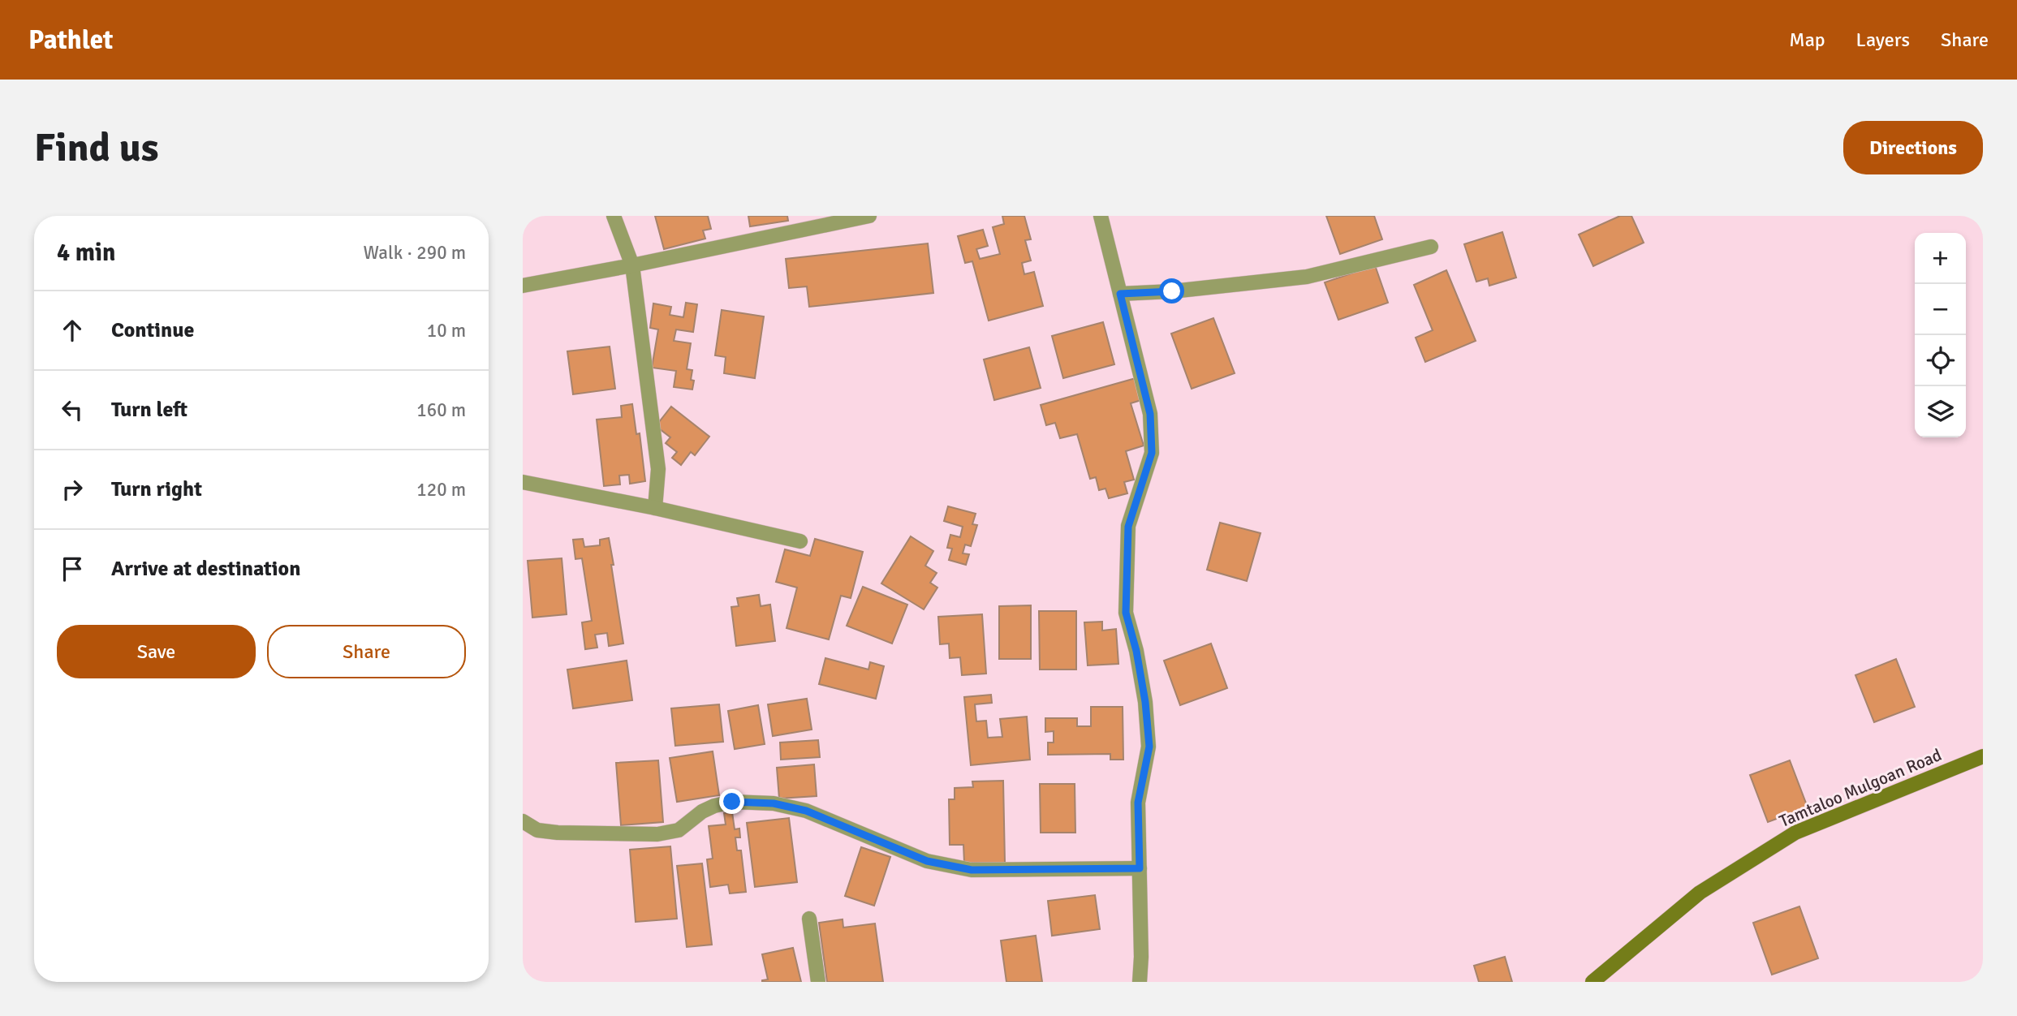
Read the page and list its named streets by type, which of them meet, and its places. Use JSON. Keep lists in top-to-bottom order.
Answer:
{
  "streets": {
    "main road": ["Tamtaloo Mulgoan Road"]
  },
  "page": {
    "header": "Pathlet",
    "nav": ["Map", "Layers", "Share"],
    "buttons": [
      "Directions",
      ["Save", "Share"]
    ],
    "title": "Find us",
    "heading": ["4 min", "Walk · 290 m"],
    "map_buttons": ["+", "−"],
    "list": [
      ["Continue", "10 m"],
      ["Turn left", "160 m"],
      ["Turn right", "120 m"],
      "Arrive at destination"
    ]
  }
}
